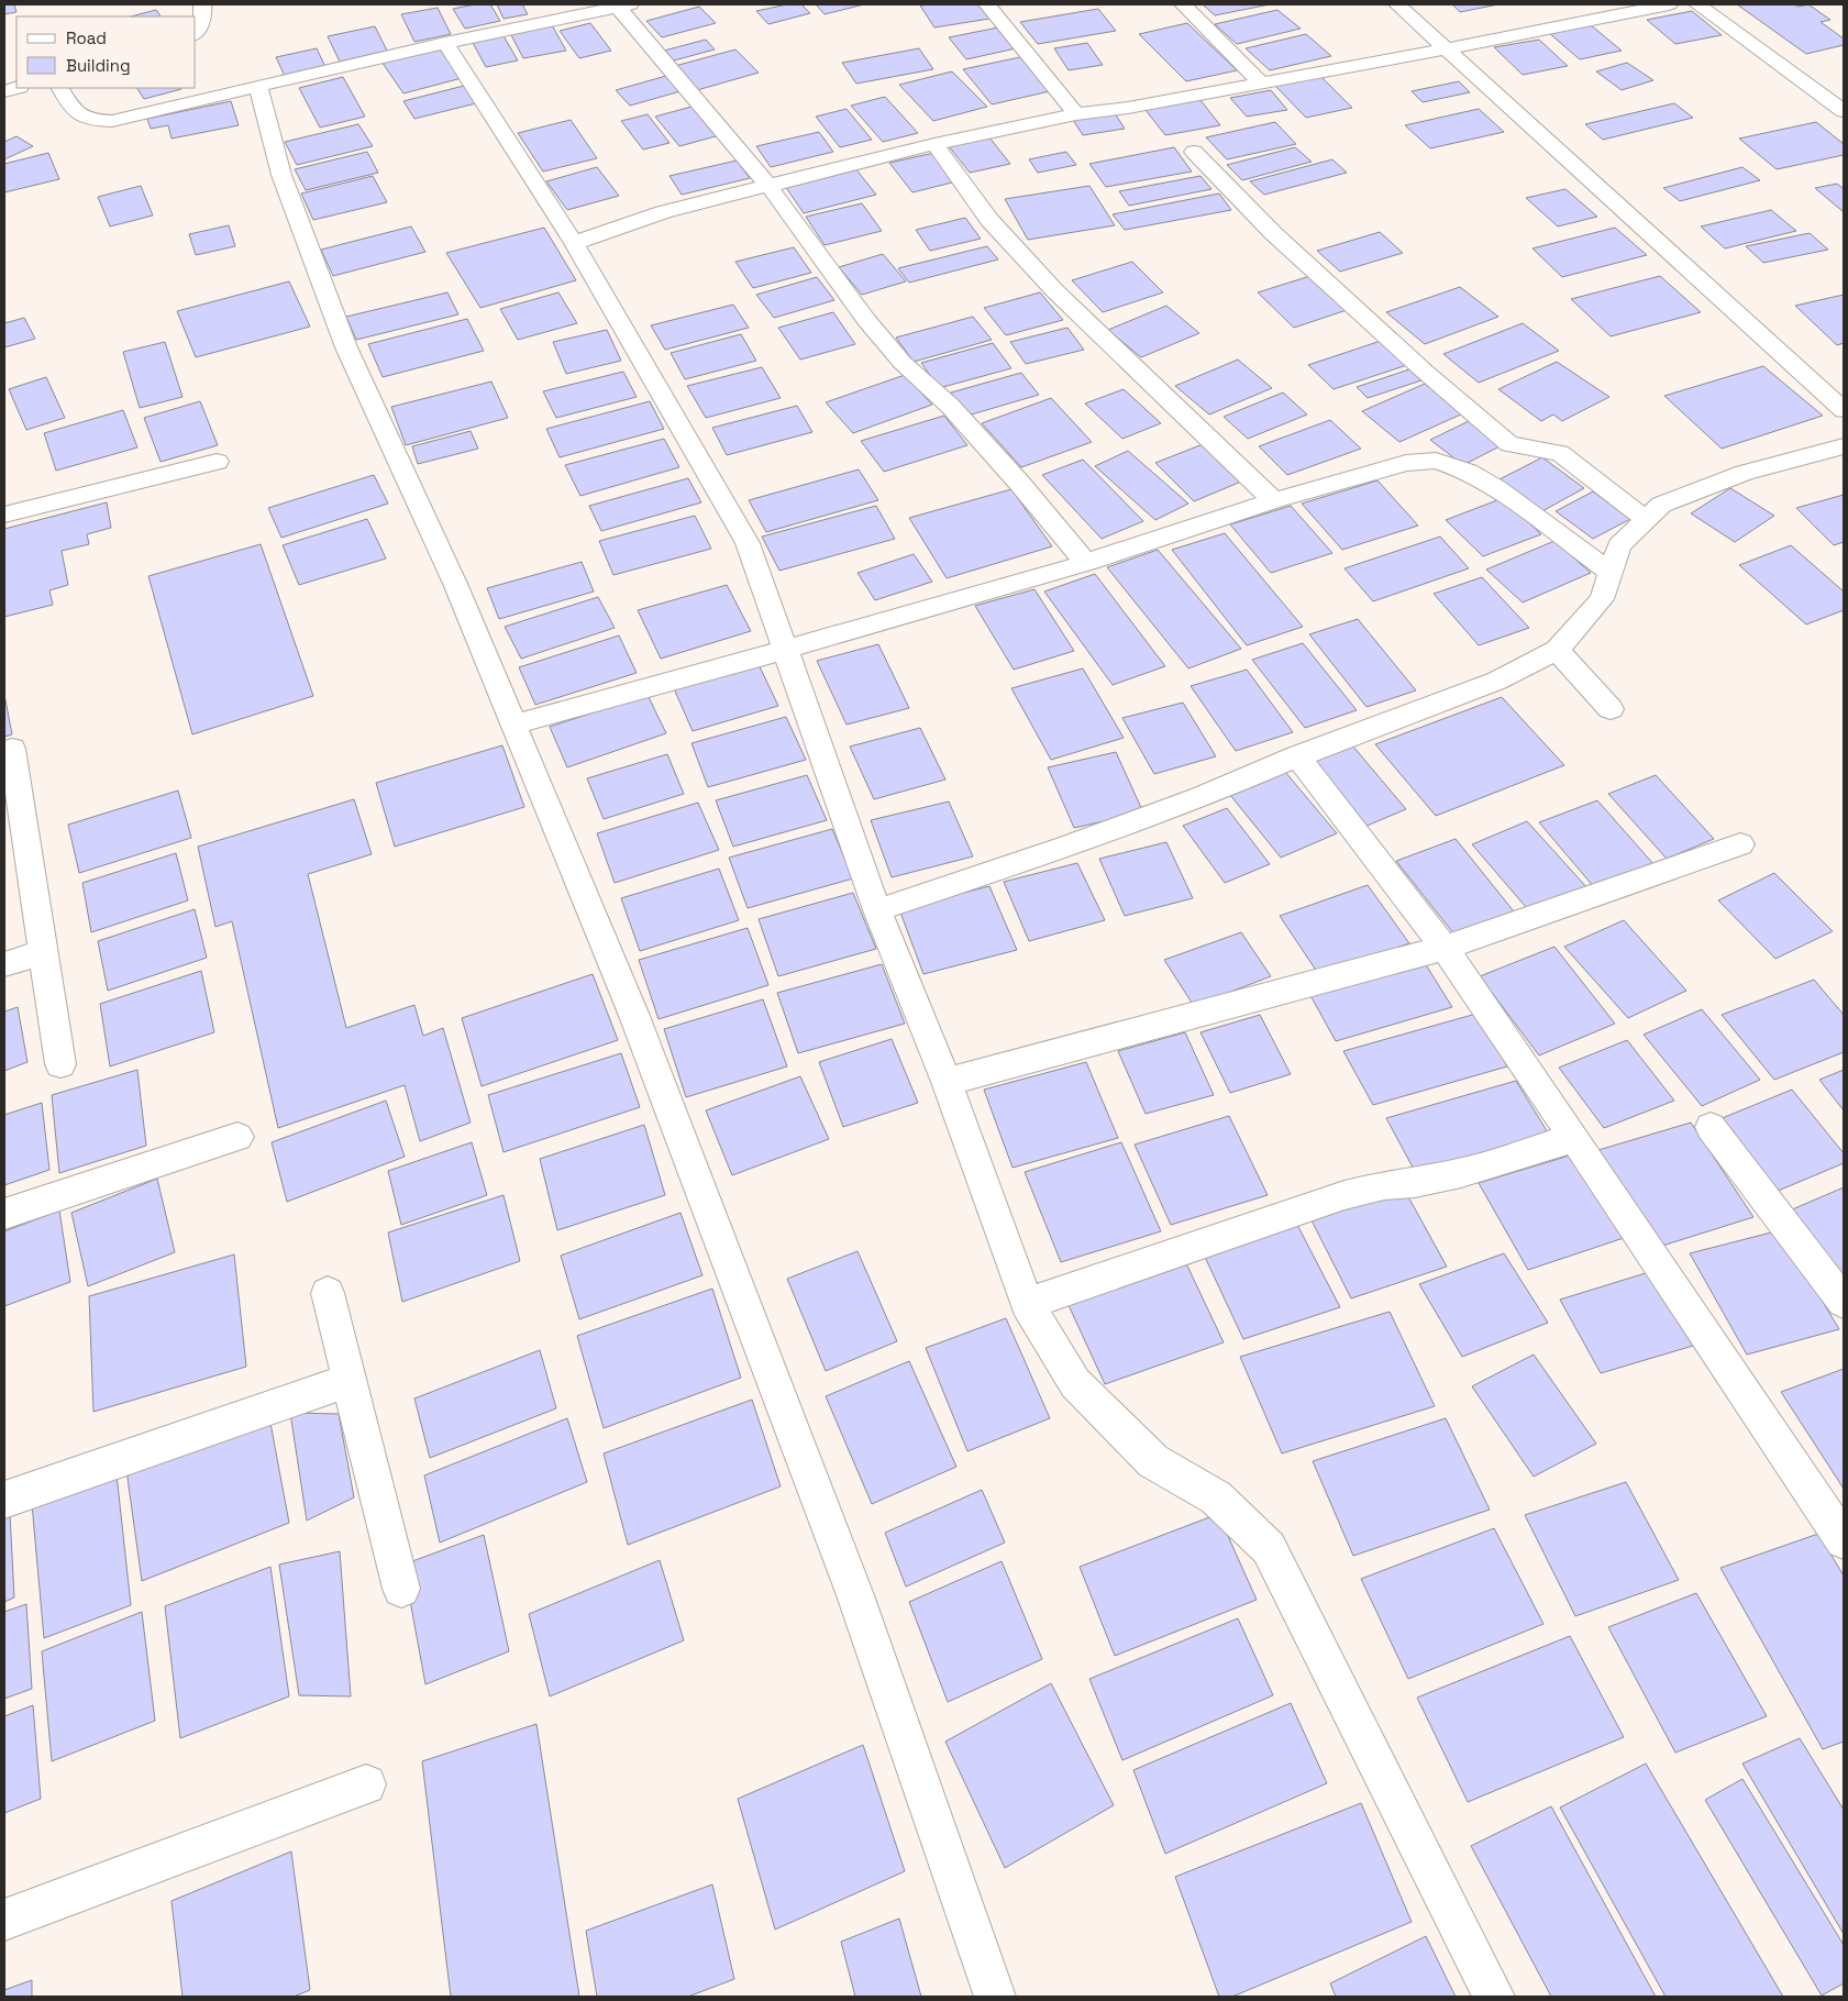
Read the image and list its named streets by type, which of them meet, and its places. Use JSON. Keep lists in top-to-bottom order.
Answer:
{
  "legend": ["Road", "Building"]
}
